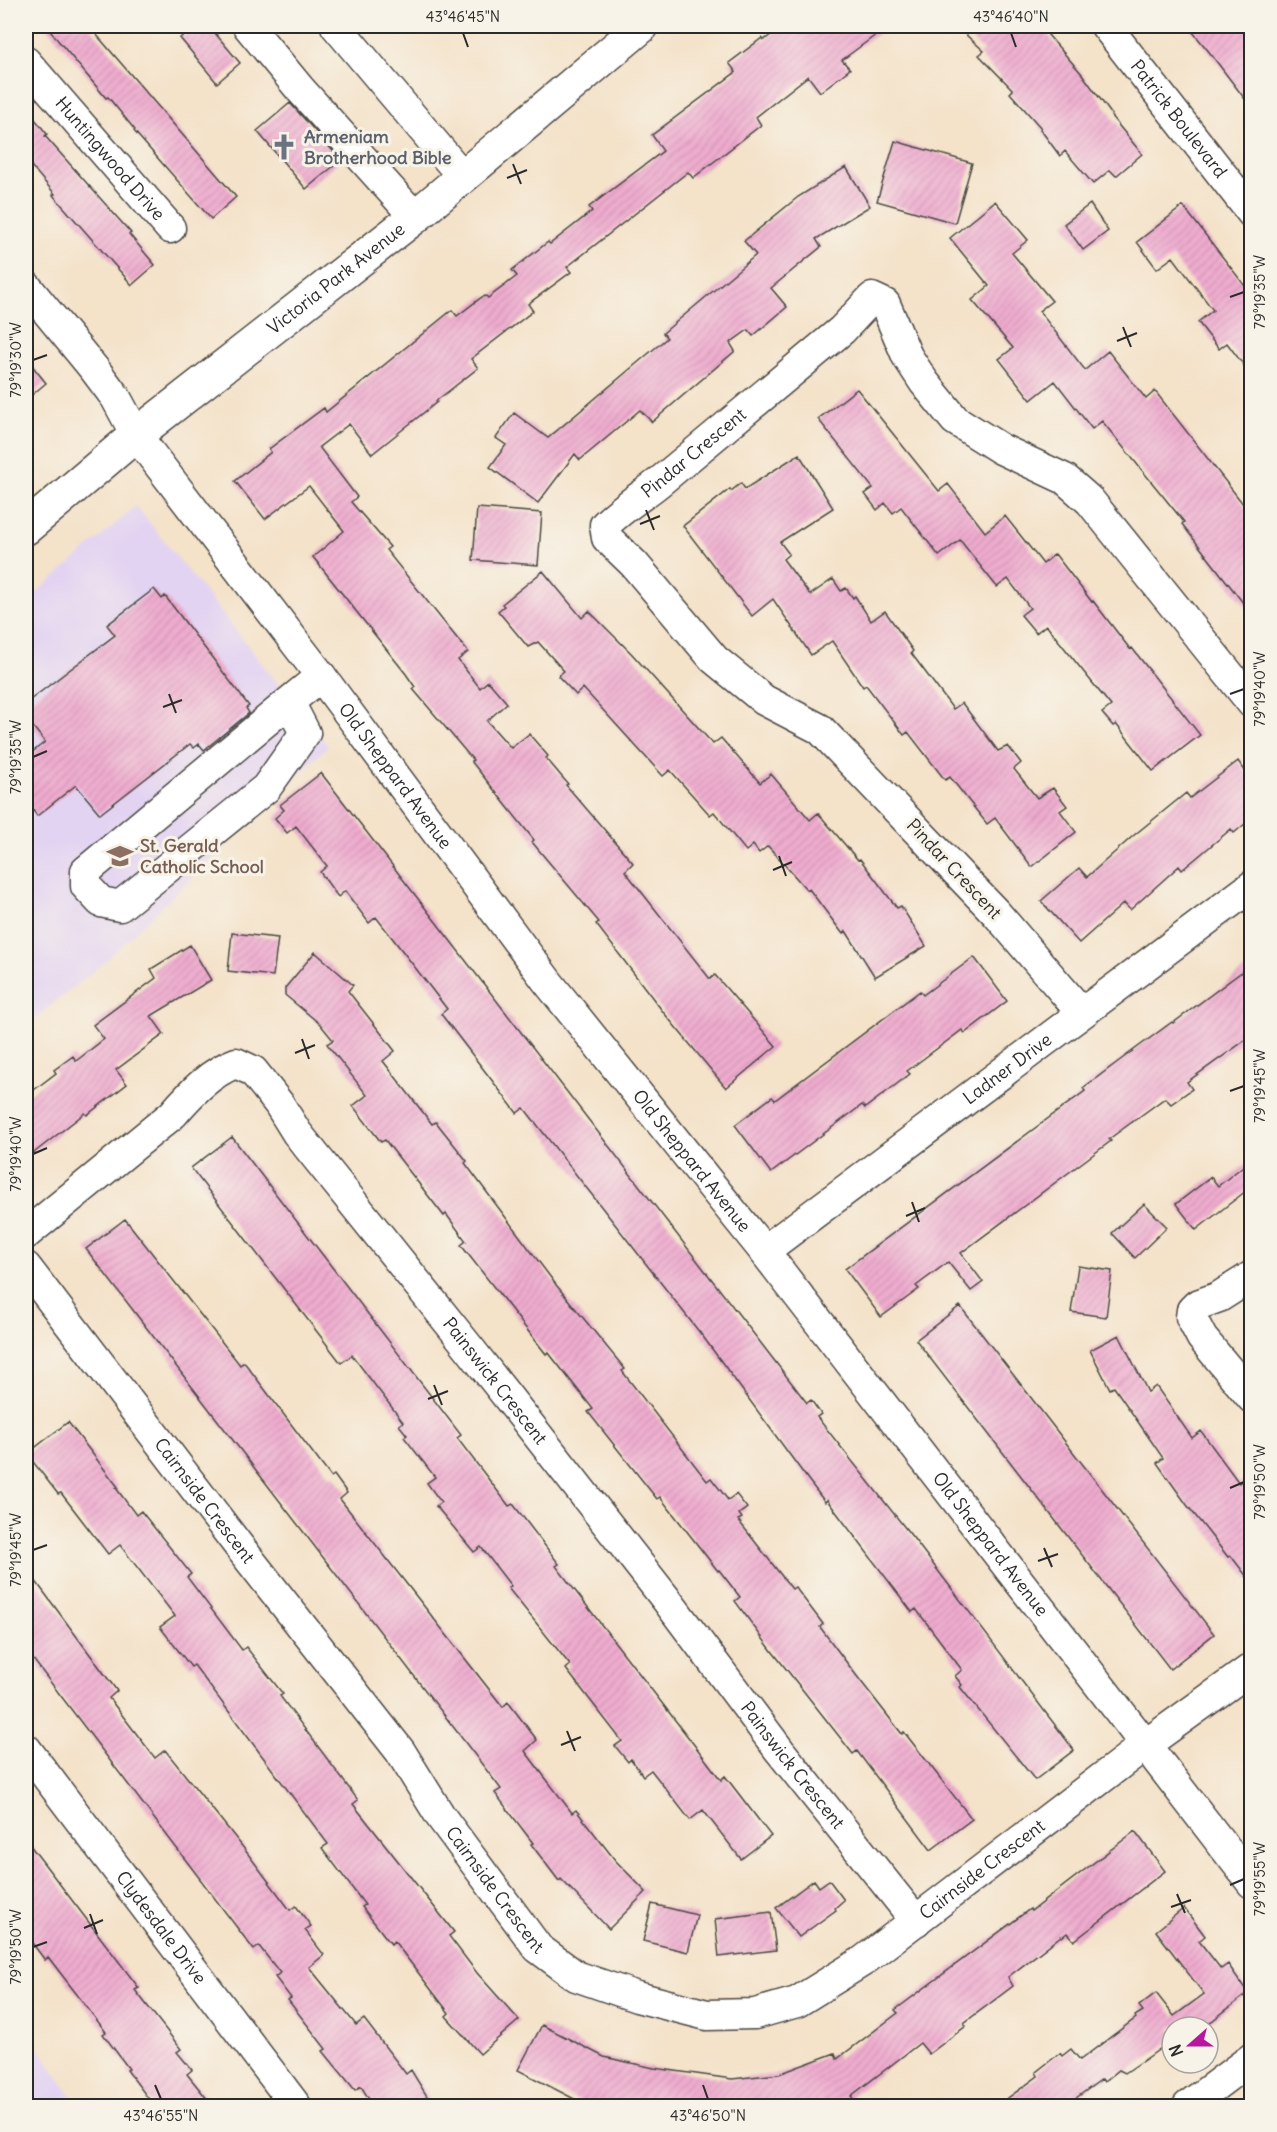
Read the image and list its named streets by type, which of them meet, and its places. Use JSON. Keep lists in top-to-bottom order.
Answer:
{
  "streets": {
    "main road": ["Victoria Park Avenue"],
    "street": [
      "Patrick Boulevard",
      "Huntingwood Drive",
      "Pindar Crescent",
      "Old Sheppard Avenue",
      "Ladner Drive",
      "Painswick Crescent",
      "Cairnside Crescent",
      "Clydesdale Drive"
    ]
  },
  "crossings": [
    ["Victoria Park Avenue", "Old Sheppard Avenue"],
    ["Pindar Crescent", "Ladner Drive"],
    ["Old Sheppard Avenue", "Ladner Drive"],
    ["Old Sheppard Avenue", "Cairnside Crescent"],
    ["Painswick Crescent", "Cairnside Crescent"]
  ],
  "places": {
    "church": ["Armeniam Brotherhood Bible"],
    "school or university": ["St. Gerald Catholic School"]
  },
  "north": "left",
  "coordinates": [
    "43°46'45\"N",
    "43°46'40\"N",
    "79°19'35\"W",
    "79°19'30\"W",
    "79°19'40\"W",
    "79°19'45\"W",
    "79°19'50\"W",
    "79°19'55\"W",
    "43°46'55\"N",
    "43°46'50\"N"
  ]
}
